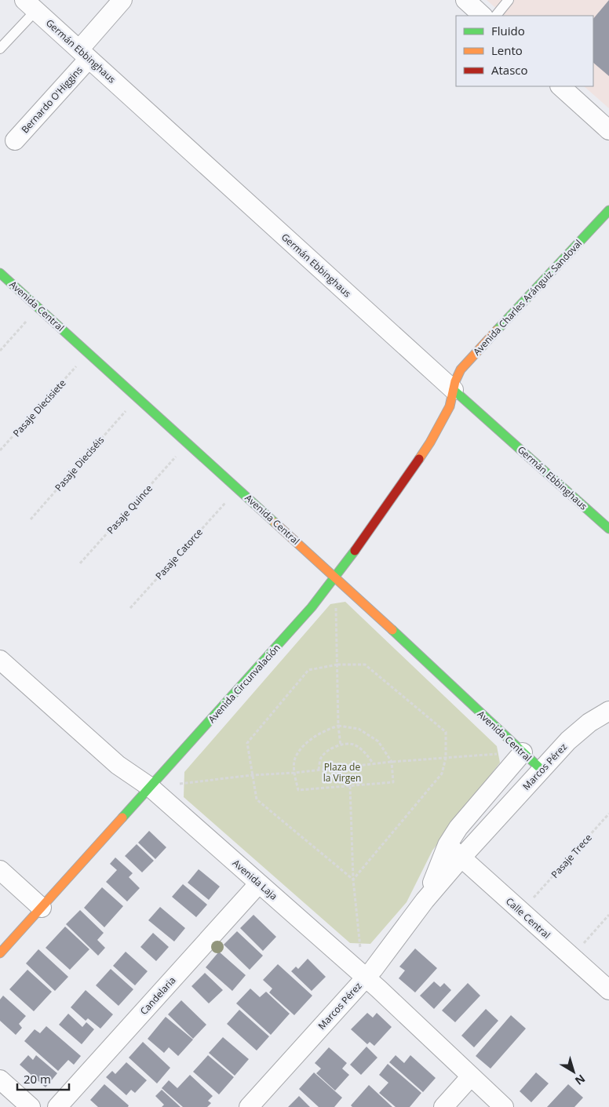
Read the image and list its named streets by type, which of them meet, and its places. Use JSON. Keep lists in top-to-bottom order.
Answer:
{
  "streets": {
    "street": [
      "Germán Ebbinghaus",
      "Bernardo O'Higgins",
      "Avenida Charles Aránguiz Sandoval",
      "Avenida Central",
      "Avenida Circunvalación",
      "Marcos Pérez",
      "Avenida Laja",
      "Calle Central",
      "Candelaria"
    ],
    "path": [
      "Pasaje Diecisiete",
      "Pasaje Dieciséis",
      "Pasaje Quince",
      "Pasaje Catorce",
      "Pasaje Trece"
    ]
  },
  "crossings": [
    ["Germán Ebbinghaus", "Bernardo O'Higgins"],
    ["Germán Ebbinghaus", "Avenida Charles Aránguiz Sandoval"],
    ["Germán Ebbinghaus", "Avenida Circunvalación"],
    ["Avenida Charles Aránguiz Sandoval", "Avenida Circunvalación"],
    ["Avenida Central", "Avenida Circunvalación"],
    ["Avenida Central", "Marcos Pérez"],
    ["Avenida Circunvalación", "Avenida Laja"],
    ["Marcos Pérez", "Avenida Laja"],
    ["Marcos Pérez", "Calle Central"],
    ["Avenida Laja", "Candelaria"]
  ],
  "parks": ["Plaza de la Virgen"],
  "legend": ["Fluido", "Lento", "Atasco"],
  "scale_bar": "20 m",
  "north": "bottom right"
}
